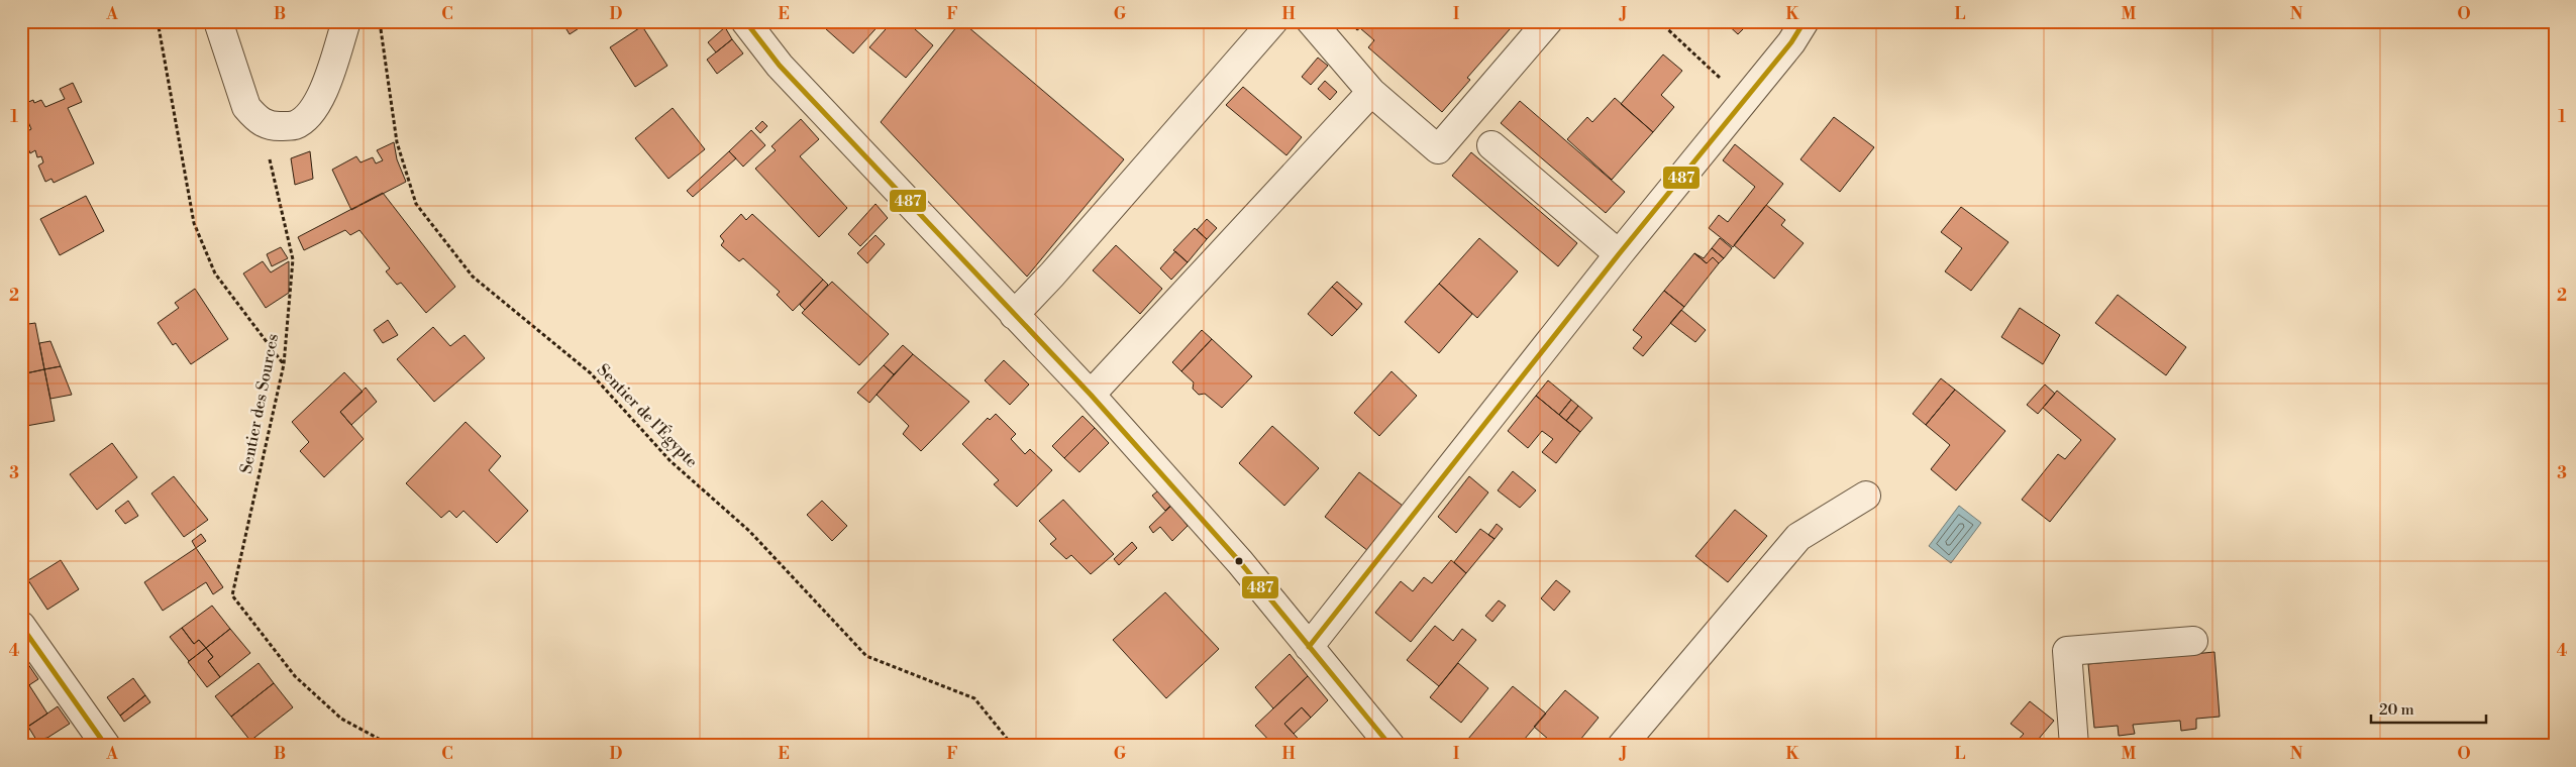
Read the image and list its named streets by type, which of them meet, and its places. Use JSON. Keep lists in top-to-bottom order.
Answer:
{
  "streets": {
    "path": ["Sentier des Sources", "Sentier de l'Égypte"]
  },
  "lines": ["transit line 487"],
  "scale_bar": "20 m",
  "grid": {
    "columns": [
      "A",
      "B",
      "C",
      "D",
      "E",
      "F",
      "G",
      "H",
      "I",
      "J",
      "K",
      "L",
      "M",
      "N",
      "O"
    ],
    "rows": [
      "1",
      "2",
      "3",
      "4"
    ]
  }
}
